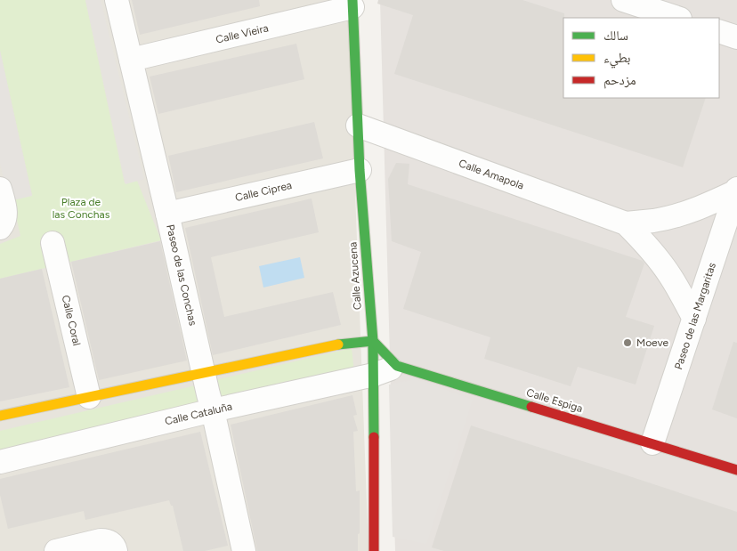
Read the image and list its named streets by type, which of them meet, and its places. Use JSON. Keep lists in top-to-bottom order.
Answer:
{
  "streets": {
    "street": [
      "Calle Vieira",
      "Calle Amapola",
      "Calle Ciprea",
      "Paseo de las Conchas",
      "Calle Azucena",
      "Paseo de las Margaritas",
      "Calle Coral",
      "Calle Espiga",
      "Calle Cataluña"
    ]
  },
  "crossings": [
    ["Calle Vieira", "Paseo de las Conchas"],
    ["Calle Vieira", "Calle Azucena"],
    ["Calle Amapola", "Calle Azucena"],
    ["Calle Amapola", "Paseo de las Margaritas"],
    ["Calle Ciprea", "Paseo de las Conchas"],
    ["Calle Ciprea", "Calle Azucena"],
    ["Paseo de las Conchas", "Calle Cataluña"],
    ["Calle Azucena", "Calle Espiga"],
    ["Calle Azucena", "Calle Cataluña"],
    ["Paseo de las Margaritas", "Calle Espiga"],
    ["Calle Espiga", "Calle Cataluña"]
  ],
  "parks": ["Plaza de las Conchas"],
  "places": ["Moeve"],
  "legend": ["سالك", "بطيء", "مزدحم"]
}
